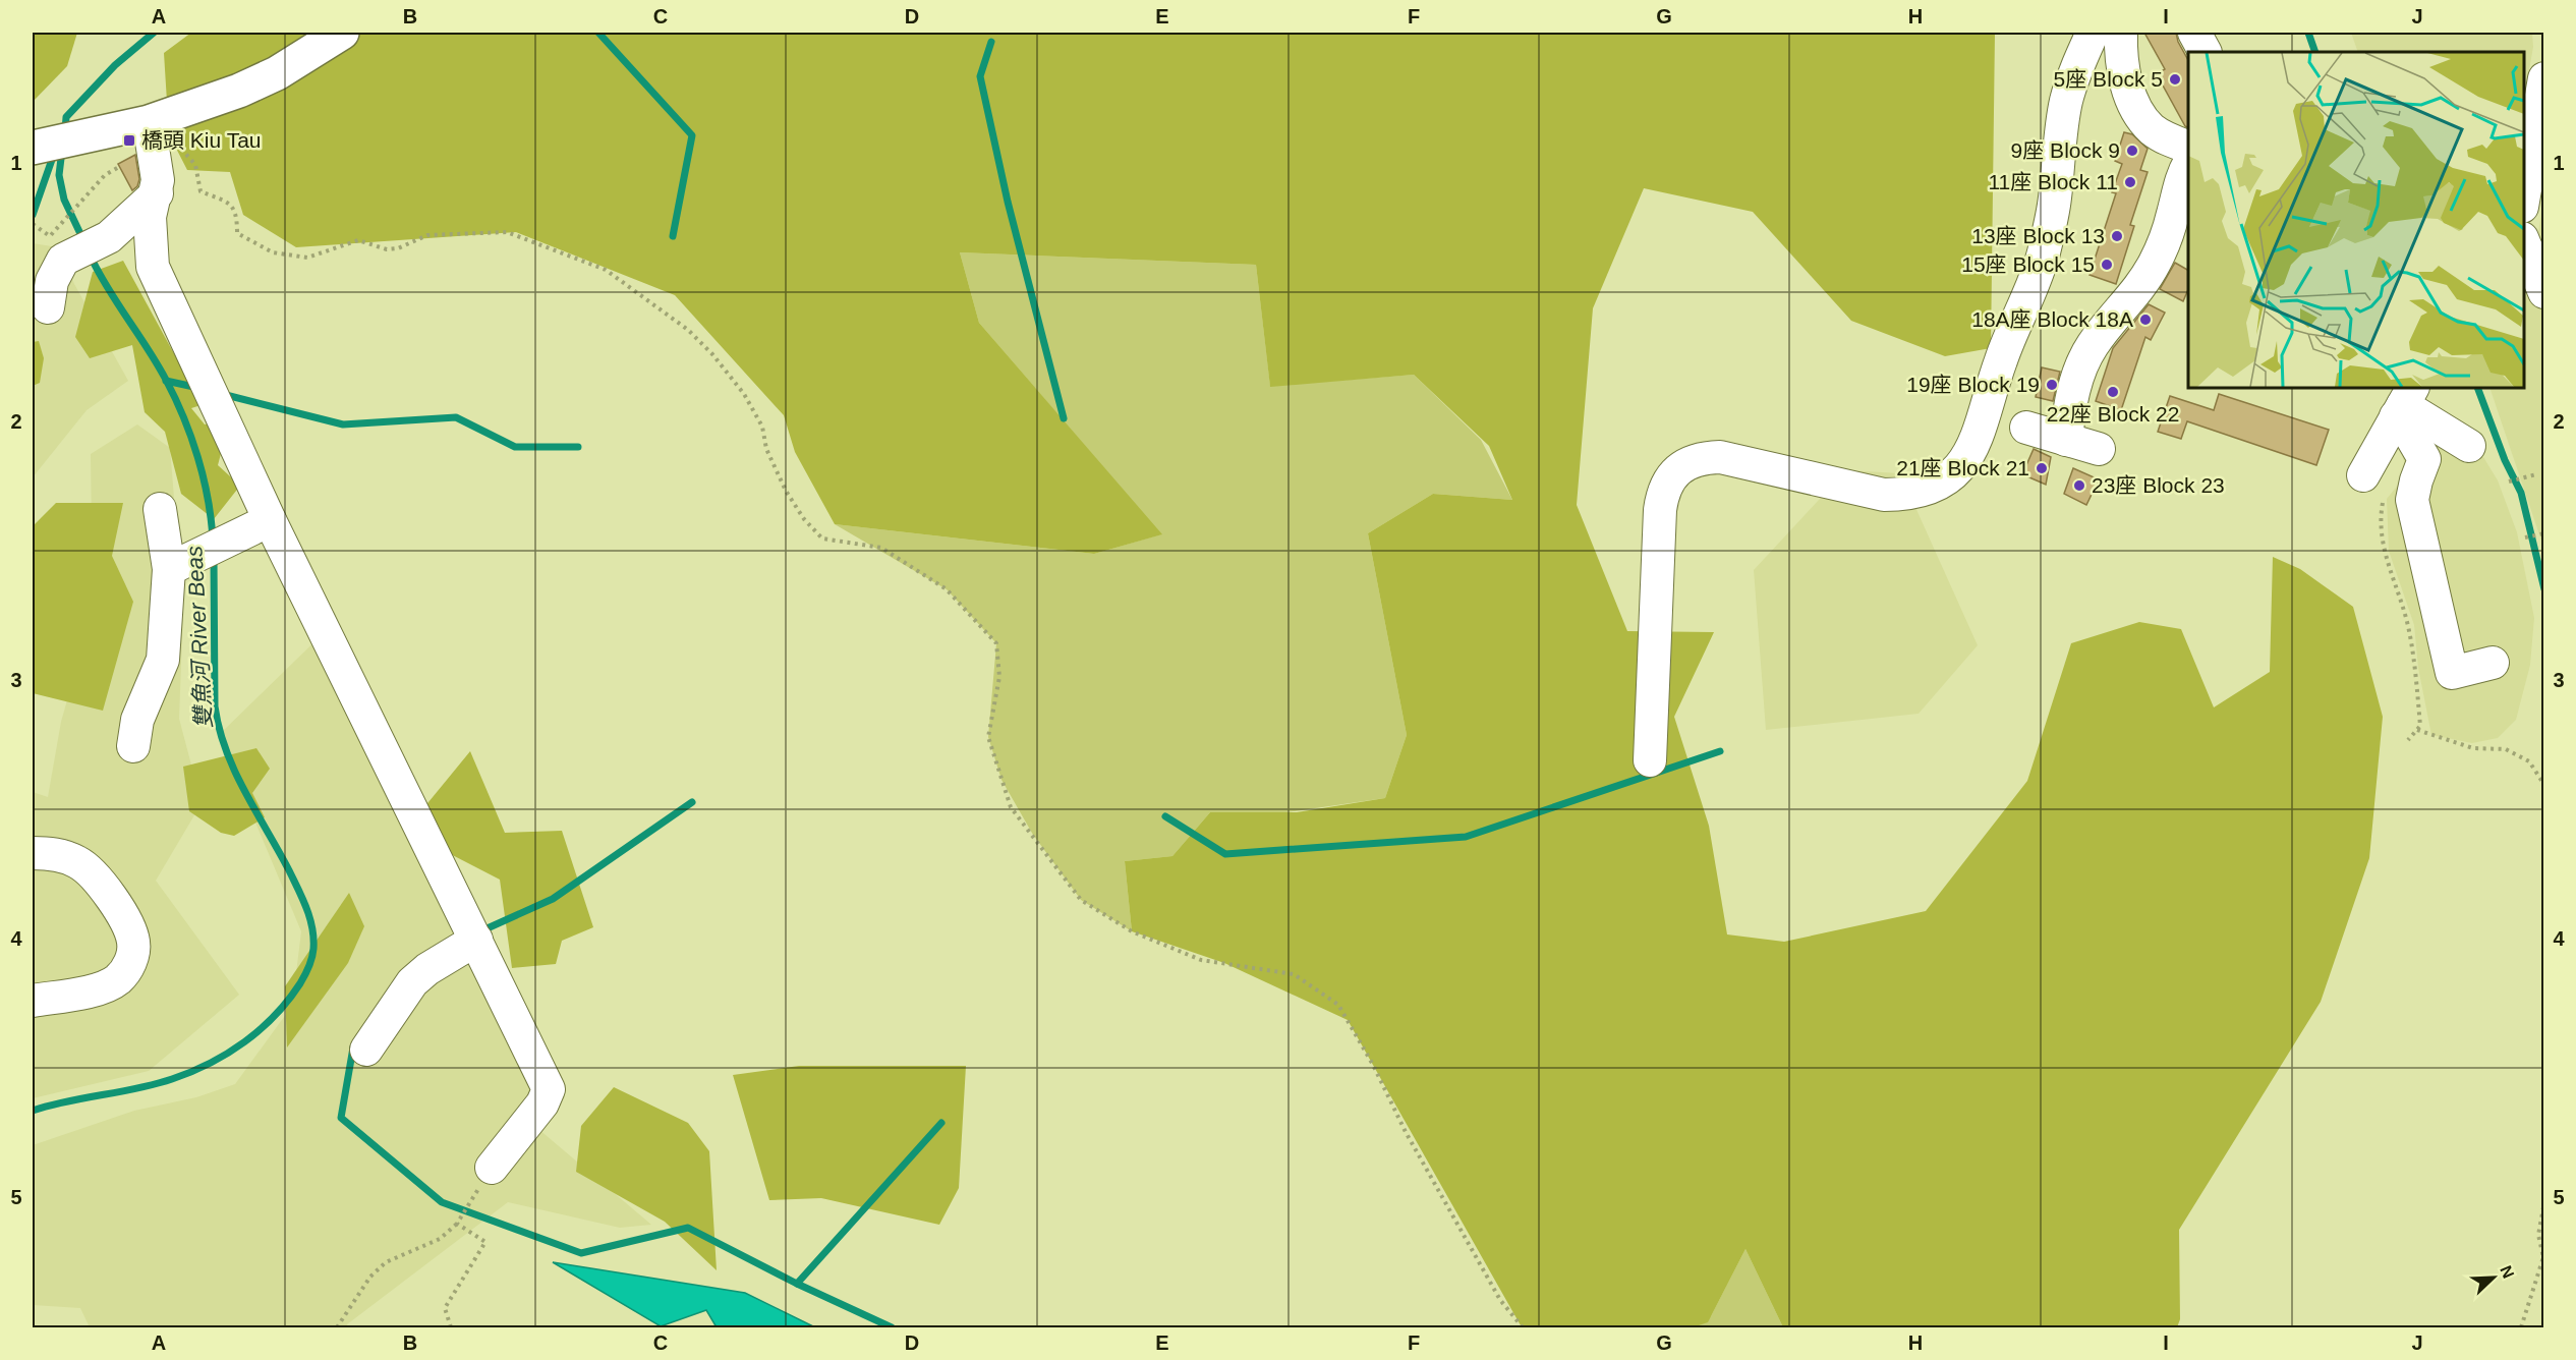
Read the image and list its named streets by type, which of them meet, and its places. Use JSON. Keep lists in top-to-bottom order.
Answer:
{
  "water": ["雙魚河 River Beas"],
  "places": {
    "other": [
      "5座 Block 5",
      "9座 Block 9",
      "11座 Block 11",
      "13座 Block 13",
      "15座 Block 15",
      "18A座 Block 18A",
      "19座 Block 19",
      "22座 Block 22",
      "21座 Block 21",
      "23座 Block 23"
    ],
    "transit": ["橋頭 Kiu Tau"]
  },
  "north": "top right",
  "grid": {
    "columns": [
      "A",
      "B",
      "C",
      "D",
      "E",
      "F",
      "G",
      "H",
      "I",
      "J"
    ],
    "rows": [
      "1",
      "2",
      "3",
      "4",
      "5"
    ]
  }
}
